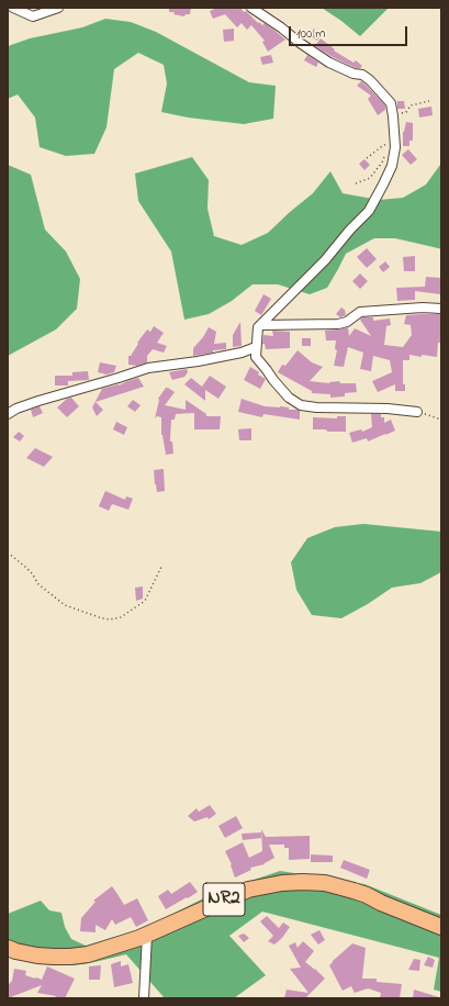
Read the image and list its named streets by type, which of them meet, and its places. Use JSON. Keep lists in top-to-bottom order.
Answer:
{
  "streets": {
    "highway": ["NR2"]
  },
  "scale_bar": "100 m"
}
